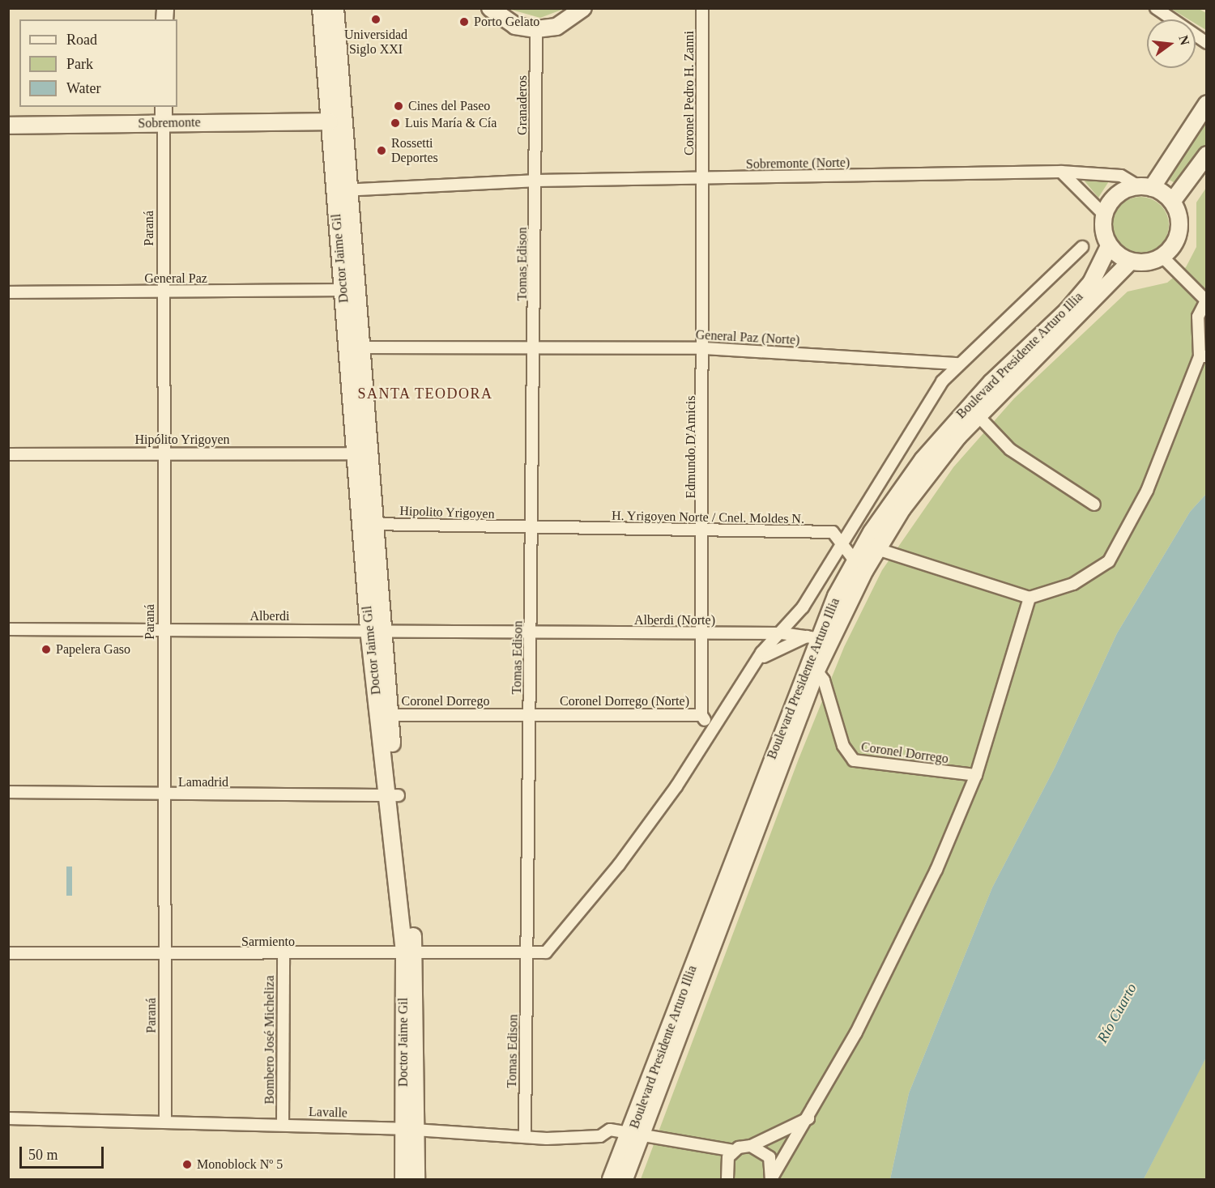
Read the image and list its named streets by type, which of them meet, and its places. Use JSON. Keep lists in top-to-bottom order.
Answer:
{
  "streets": {
    "main road": ["Sobremonte", "Doctor Jaime Gil", "Boulevard Presidente Arturo Illia"],
    "street": [
      "Coronel Pedro H. Zanni",
      "Granaderos",
      "Sobremonte (Norte)",
      "Paraná",
      "Tomas Edison",
      "General Paz",
      "General Paz (Norte)",
      "Hipólito Yrigoyen",
      "Edmundo D'Amicis",
      "Hipolito Yrigoyen",
      "H. Yrigoyen Norte / Cnel. Moldes N.",
      "Alberdi",
      "Alberdi (Norte)",
      "Coronel Dorrego",
      "Coronel Dorrego (Norte)",
      "Lamadrid",
      "Sarmiento",
      "Bombero José Micheliza",
      "Lavalle"
    ]
  },
  "crossings": [
    ["Coronel Pedro H. Zanni", "Sobremonte (Norte)"],
    ["Coronel Pedro H. Zanni", "Edmundo D'Amicis"],
    ["Granaderos", "Sobremonte (Norte)"],
    ["Granaderos", "Tomas Edison"],
    ["Sobremonte", "Paraná"],
    ["Sobremonte", "Doctor Jaime Gil"],
    ["Sobremonte (Norte)", "Tomas Edison"],
    ["Sobremonte (Norte)", "Boulevard Presidente Arturo Illia"],
    ["Sobremonte (Norte)", "Edmundo D'Amicis"],
    ["Paraná", "General Paz"],
    ["Paraná", "Hipólito Yrigoyen"],
    ["Paraná", "Alberdi"],
    ["Paraná", "Lamadrid"],
    ["Paraná", "Sarmiento"],
    ["Paraná", "Lavalle"],
    ["Doctor Jaime Gil", "General Paz"],
    ["Doctor Jaime Gil", "Hipólito Yrigoyen"],
    ["Doctor Jaime Gil", "Hipolito Yrigoyen"],
    ["Doctor Jaime Gil", "Alberdi"],
    ["Doctor Jaime Gil", "Coronel Dorrego"],
    ["Doctor Jaime Gil", "Lamadrid"],
    ["Doctor Jaime Gil", "Sarmiento"],
    ["Doctor Jaime Gil", "Lavalle"],
    ["Tomas Edison", "General Paz (Norte)"],
    ["Tomas Edison", "Hipolito Yrigoyen"],
    ["Tomas Edison", "H. Yrigoyen Norte / Cnel. Moldes N."],
    ["Tomas Edison", "Alberdi"],
    ["Tomas Edison", "Alberdi (Norte)"],
    ["Tomas Edison", "Coronel Dorrego"],
    ["Tomas Edison", "Coronel Dorrego (Norte)"],
    ["Tomas Edison", "Sarmiento"],
    ["Tomas Edison", "Lavalle"],
    ["General Paz (Norte)", "Edmundo D'Amicis"],
    ["General Paz (Norte)", "Sarmiento"],
    ["Boulevard Presidente Arturo Illia", "H. Yrigoyen Norte / Cnel. Moldes N."],
    ["Boulevard Presidente Arturo Illia", "Alberdi (Norte)"],
    ["Boulevard Presidente Arturo Illia", "Coronel Dorrego"],
    ["Boulevard Presidente Arturo Illia", "Lavalle"],
    ["Edmundo D'Amicis", "H. Yrigoyen Norte / Cnel. Moldes N."],
    ["Edmundo D'Amicis", "Alberdi (Norte)"],
    ["Edmundo D'Amicis", "Coronel Dorrego (Norte)"],
    ["Hipolito Yrigoyen", "H. Yrigoyen Norte / Cnel. Moldes N."],
    ["H. Yrigoyen Norte / Cnel. Moldes N.", "Sarmiento"],
    ["Alberdi", "Alberdi (Norte)"],
    ["Alberdi (Norte)", "Sarmiento"],
    ["Coronel Dorrego", "Coronel Dorrego (Norte)"],
    ["Coronel Dorrego (Norte)", "Sarmiento"],
    ["Sarmiento", "Bombero José Micheliza"],
    ["Bombero José Micheliza", "Lavalle"]
  ],
  "districts": ["SANTA TEODORA"],
  "water": ["Río Cuarto"],
  "places": [
    "Universidad Siglo XXI",
    "Porto Gelato",
    "Cines del Paseo",
    "Luis María & Cía",
    "Rossetti Deportes",
    "Papelera Gaso",
    "Monoblock Nº 5"
  ],
  "legend": ["Road", "Park", "Water"],
  "scale_bar": "50 m",
  "north": "right"
}
